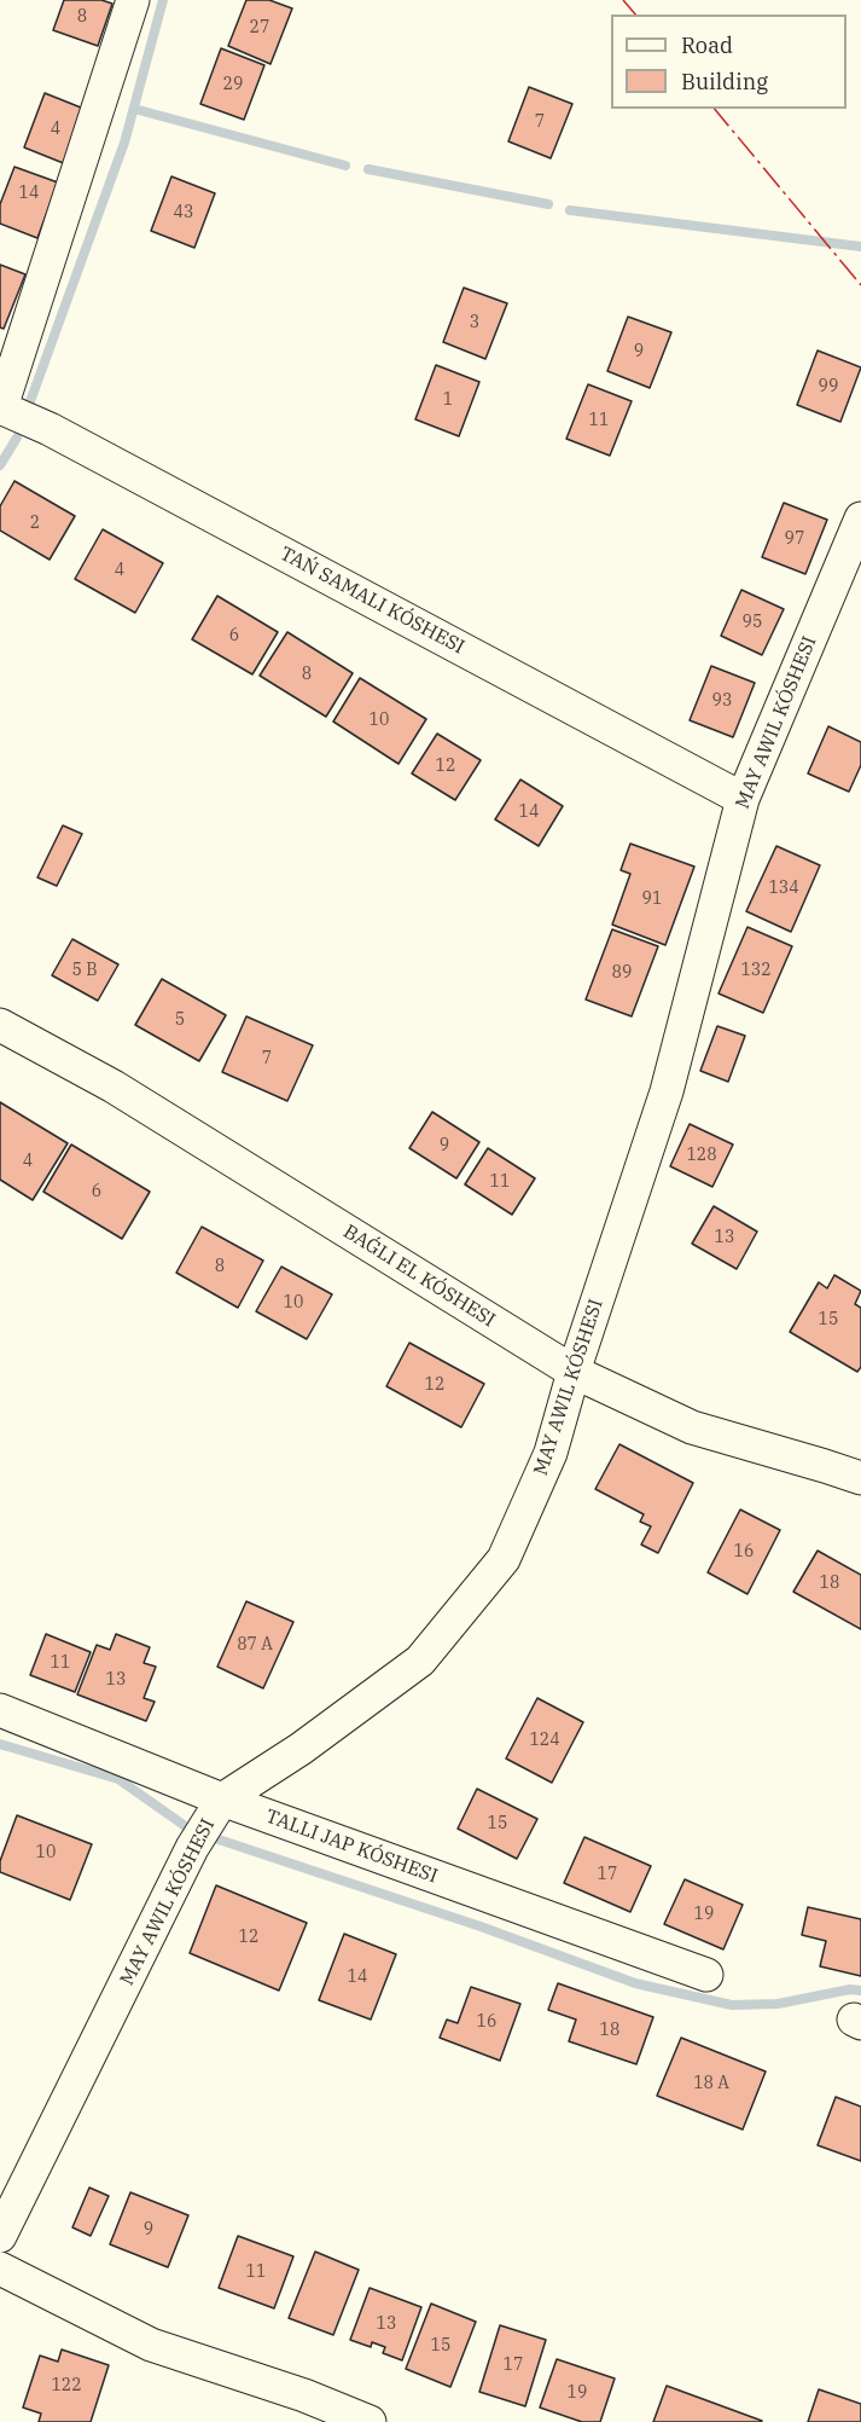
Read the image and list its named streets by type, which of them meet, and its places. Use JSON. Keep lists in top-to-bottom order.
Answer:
{
  "house_numbers": [
    "8",
    "27",
    "29",
    "7",
    "4",
    "14",
    "43",
    "3",
    "9",
    "99",
    "1",
    "11",
    "2",
    "97",
    "4",
    "95",
    "6",
    "8",
    "93",
    "10",
    "12",
    "14",
    "134",
    "91",
    "5 В",
    "132",
    "89",
    "5",
    "7",
    "9",
    "128",
    "4",
    "11",
    "6",
    "13",
    "8",
    "10",
    "15",
    "12",
    "16",
    "18",
    "87 А",
    "11",
    "13",
    "124",
    "15",
    "10",
    "17",
    "19",
    "12",
    "14",
    "16",
    "18",
    "18 А",
    "9",
    "11",
    "13",
    "15",
    "17",
    "122",
    "19"
  ],
  "legend": ["Road", "Building"]
}
